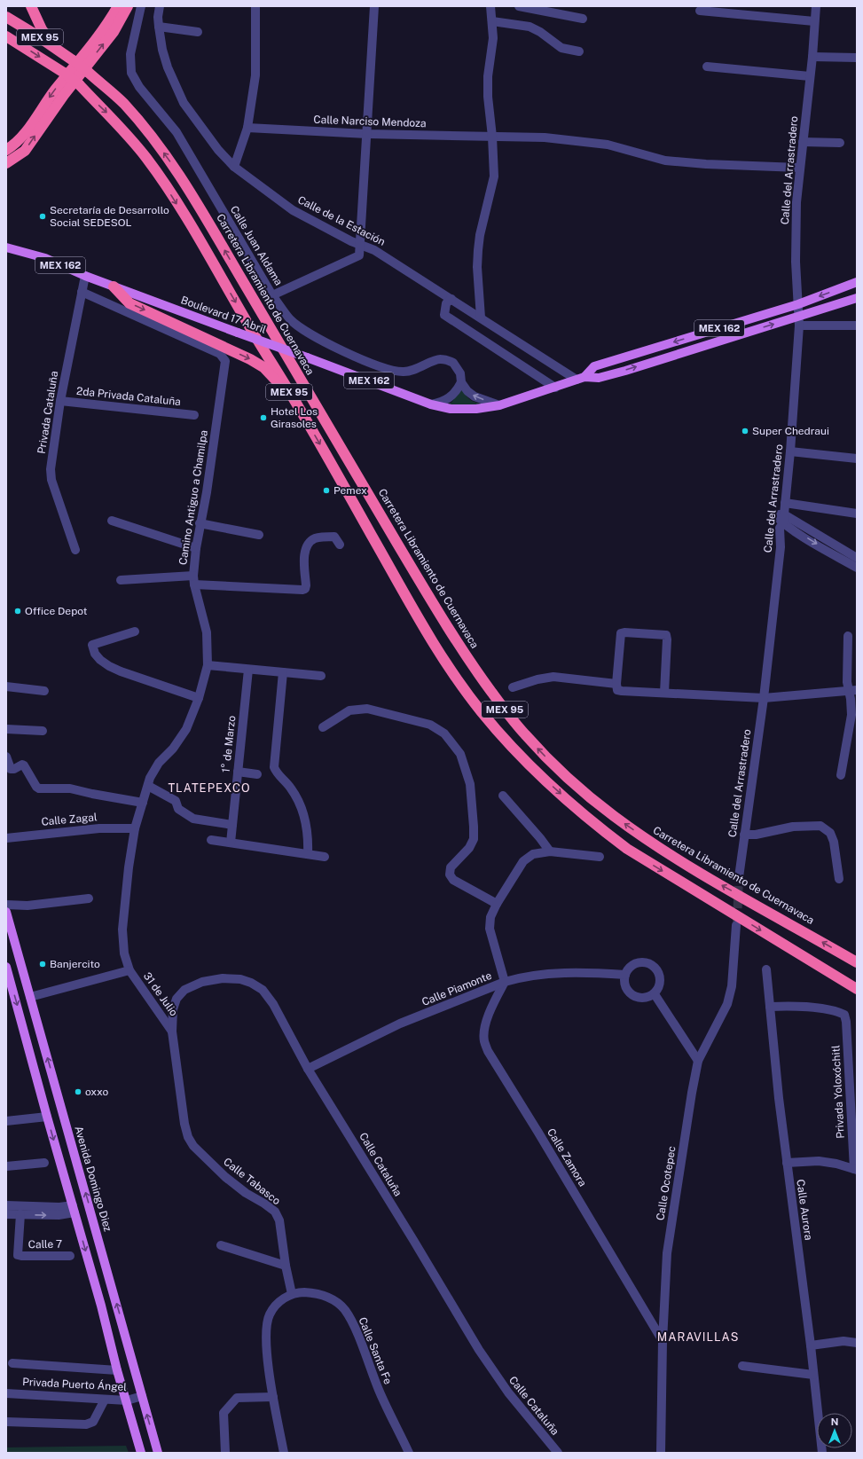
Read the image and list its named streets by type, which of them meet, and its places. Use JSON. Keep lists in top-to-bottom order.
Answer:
{
  "streets": {
    "highway": ["MEX 95", "Carretera Libramiento de Cuernavaca"],
    "main road": ["MEX 162", "Boulevard 17 Abril", "Avenida Domingo Diez"],
    "street": [
      "Calle Narciso Mendoza",
      "Calle del Arrastradero",
      "Calle de la Estación",
      "Calle Juan Aldama",
      "2da Privada Cataluña",
      "Privada Cataluña",
      "Camino Antiguo a Chamilpa",
      "1° de Marzo",
      "Calle Zagal",
      "Calle Piamonte",
      "31 de Julio",
      "Privada Yoloxóchitl",
      "Calle Zamora",
      "Calle Cataluña",
      "Calle Tabasco",
      "Calle Ocotepec",
      "Calle Aurora",
      "Calle 7",
      "Calle Santa Fe",
      "Privada Puerto Ángel"
    ]
  },
  "crossings": [
    ["Calle Narciso Mendoza", "Calle del Arrastradero"],
    ["Calle del Arrastradero", "MEX 162"],
    ["Calle de la Estación", "MEX 162"],
    ["Calle de la Estación", "Boulevard 17 Abril"],
    ["Calle Juan Aldama", "Boulevard 17 Abril"],
    ["MEX 162", "Boulevard 17 Abril"],
    ["Boulevard 17 Abril", "Privada Cataluña"],
    ["2da Privada Cataluña", "Privada Cataluña"],
    ["Privada Cataluña", "Camino Antiguo a Chamilpa"],
    ["Camino Antiguo a Chamilpa", "Calle Zagal"],
    ["Camino Antiguo a Chamilpa", "31 de Julio"],
    ["Calle Piamonte", "Calle Zamora"],
    ["Calle Piamonte", "Calle Cataluña"],
    ["31 de Julio", "Calle Cataluña"],
    ["31 de Julio", "Calle Tabasco"],
    ["Privada Yoloxóchitl", "Calle Aurora"],
    ["Calle Zamora", "Calle Ocotepec"],
    ["Calle Cataluña", "Calle Tabasco"],
    ["Avenida Domingo Diez", "Privada Puerto Ángel"],
    ["Calle Tabasco", "Calle Santa Fe"]
  ],
  "districts": ["TLATEPEXCO", "MARAVILLAS"],
  "places": [
    "Secretaría de Desarrollo Social SEDESOL",
    "Hotel Los Girasoles",
    "Super Chedraui",
    "Pemex",
    "Office Depot",
    "Banjercito",
    "oxxo"
  ],
  "north": "top"
}
